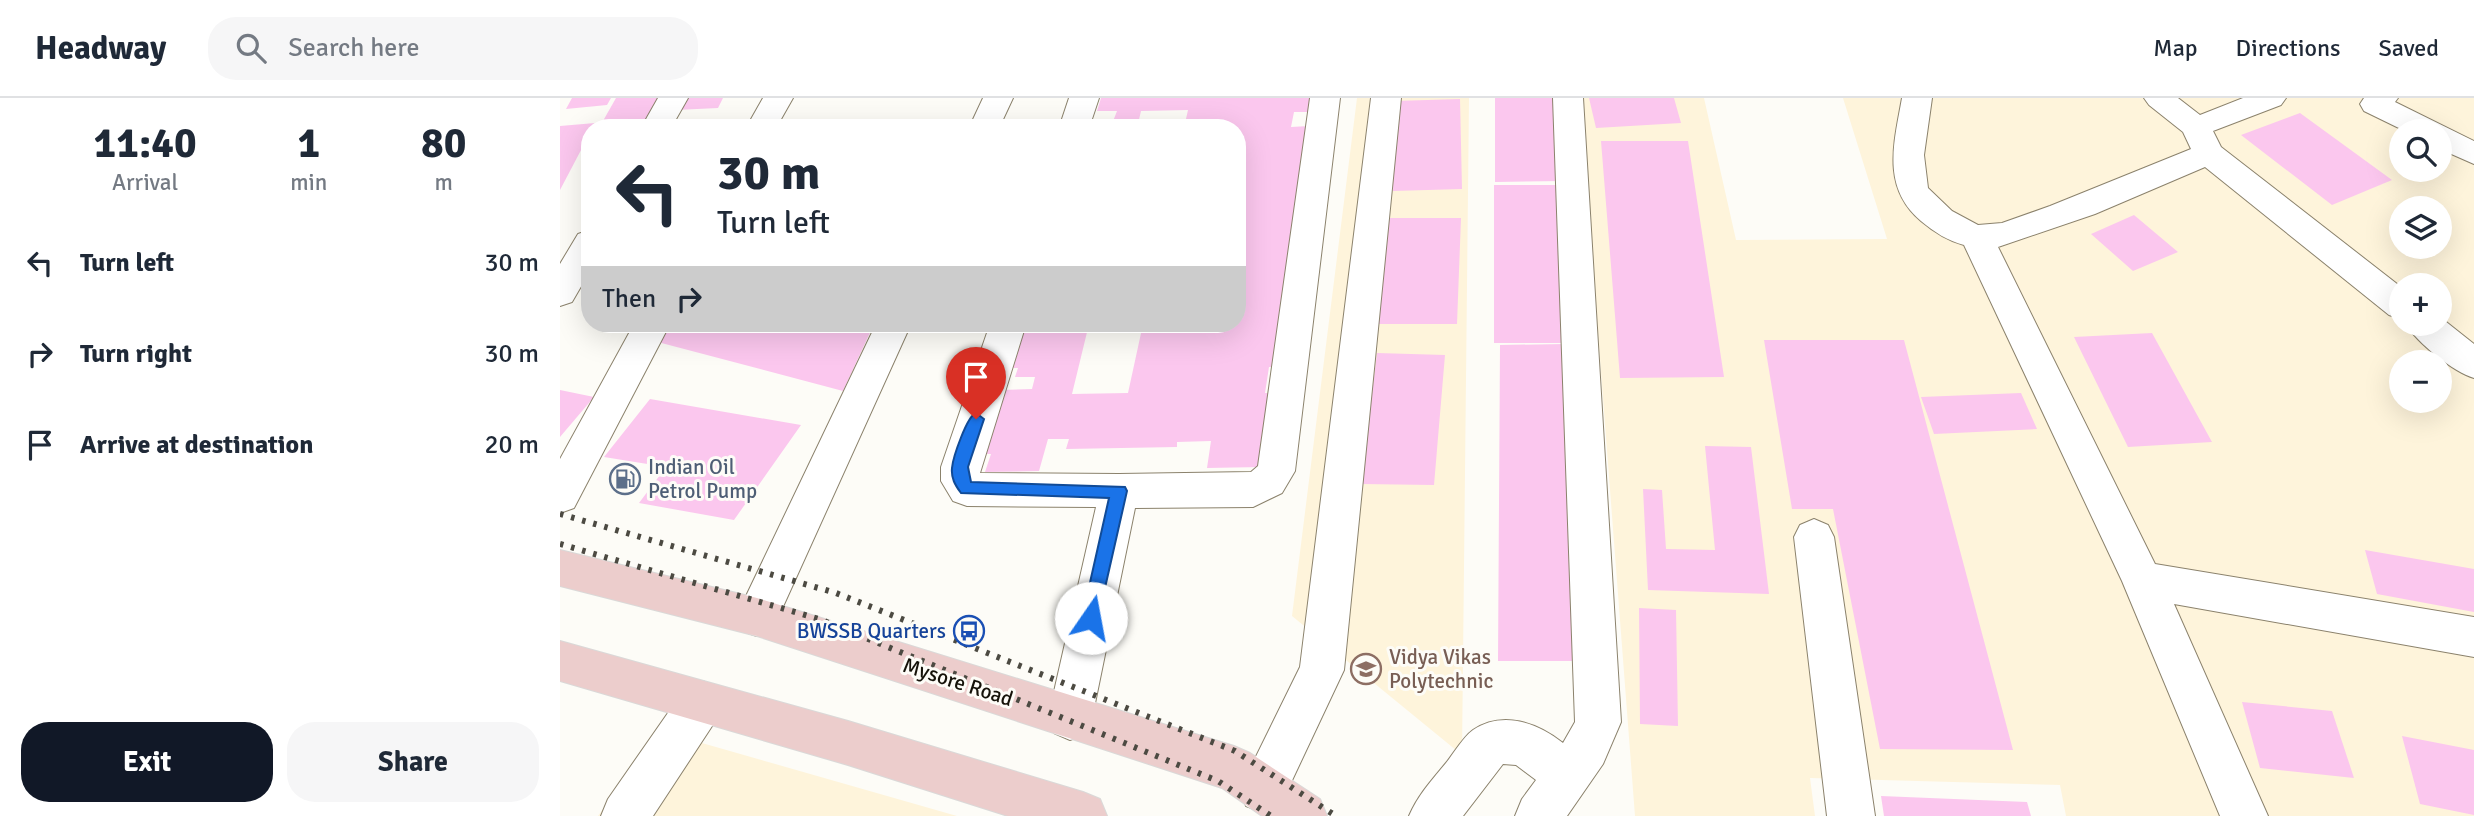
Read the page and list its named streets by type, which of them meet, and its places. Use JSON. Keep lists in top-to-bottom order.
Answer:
{
  "streets": {
    "highway": ["Mysore Road"]
  },
  "places": {
    "fuel station": ["Indian Oil Petrol Pump"],
    "bus stop": ["BWSSB Quarters"],
    "school or university": ["Vidya Vikas Polytechnic"]
  },
  "page": {
    "header": "Headway",
    "search": "Search here",
    "nav": ["Map", "Directions", "Saved"],
    "eta": [
      "11:40",
      "Arrival",
      "1",
      "min",
      "80",
      "m"
    ],
    "map_buttons": ["+", "−"],
    "turn": ["30 m", "Turn left"],
    "list": [
      {
        "name": "Turn left",
        "value": "30 m"
      },
      {
        "name": "Turn right",
        "value": "30 m"
      },
      {
        "name": "Arrive at destination",
        "value": "20 m"
      }
    ],
    "then": "Then",
    "buttons": ["Exit", "Share"]
  }
}
